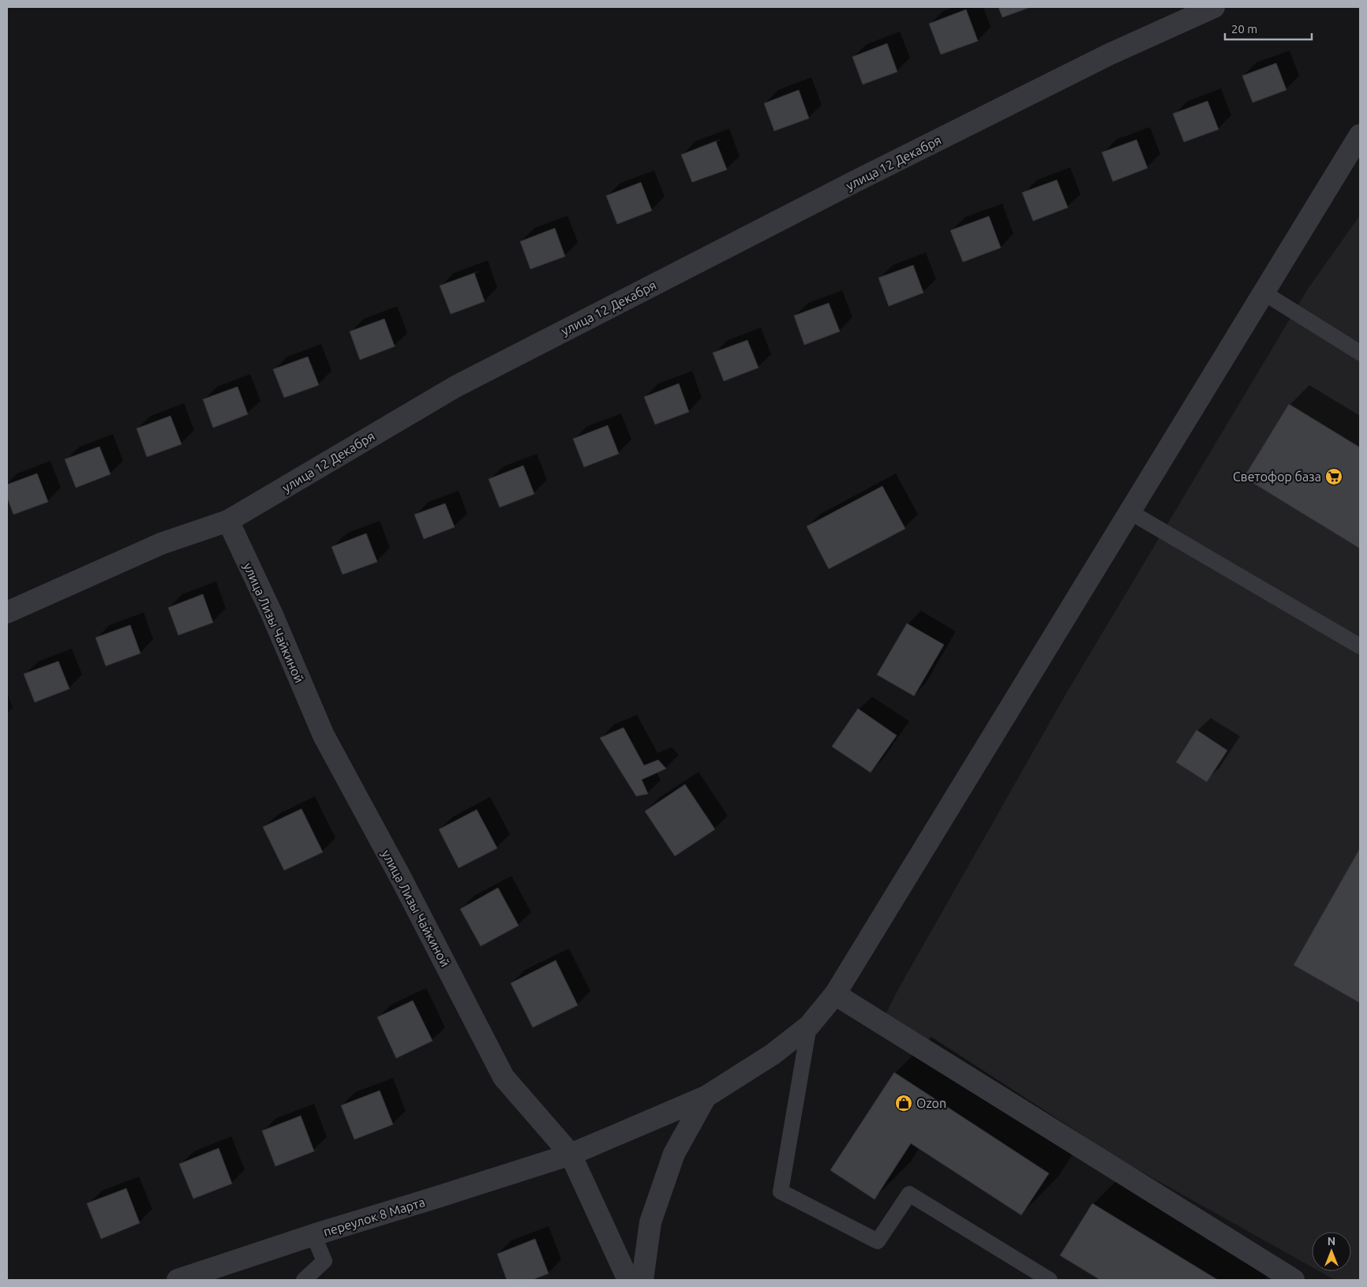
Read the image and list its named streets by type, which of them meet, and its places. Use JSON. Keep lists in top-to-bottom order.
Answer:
{
  "streets": {
    "street": ["улица 12 Декабря", "улица Лизы Чайкиной", "переулок 8 Марта"]
  },
  "crossings": [
    ["улица 12 Декабря", "улица Лизы Чайкиной"],
    ["улица Лизы Чайкиной", "переулок 8 Марта"]
  ],
  "places": {
    "supermarket": ["Светофор база"],
    "shop": ["Ozon"]
  },
  "scale_bar": "20 m",
  "north": "top"
}
